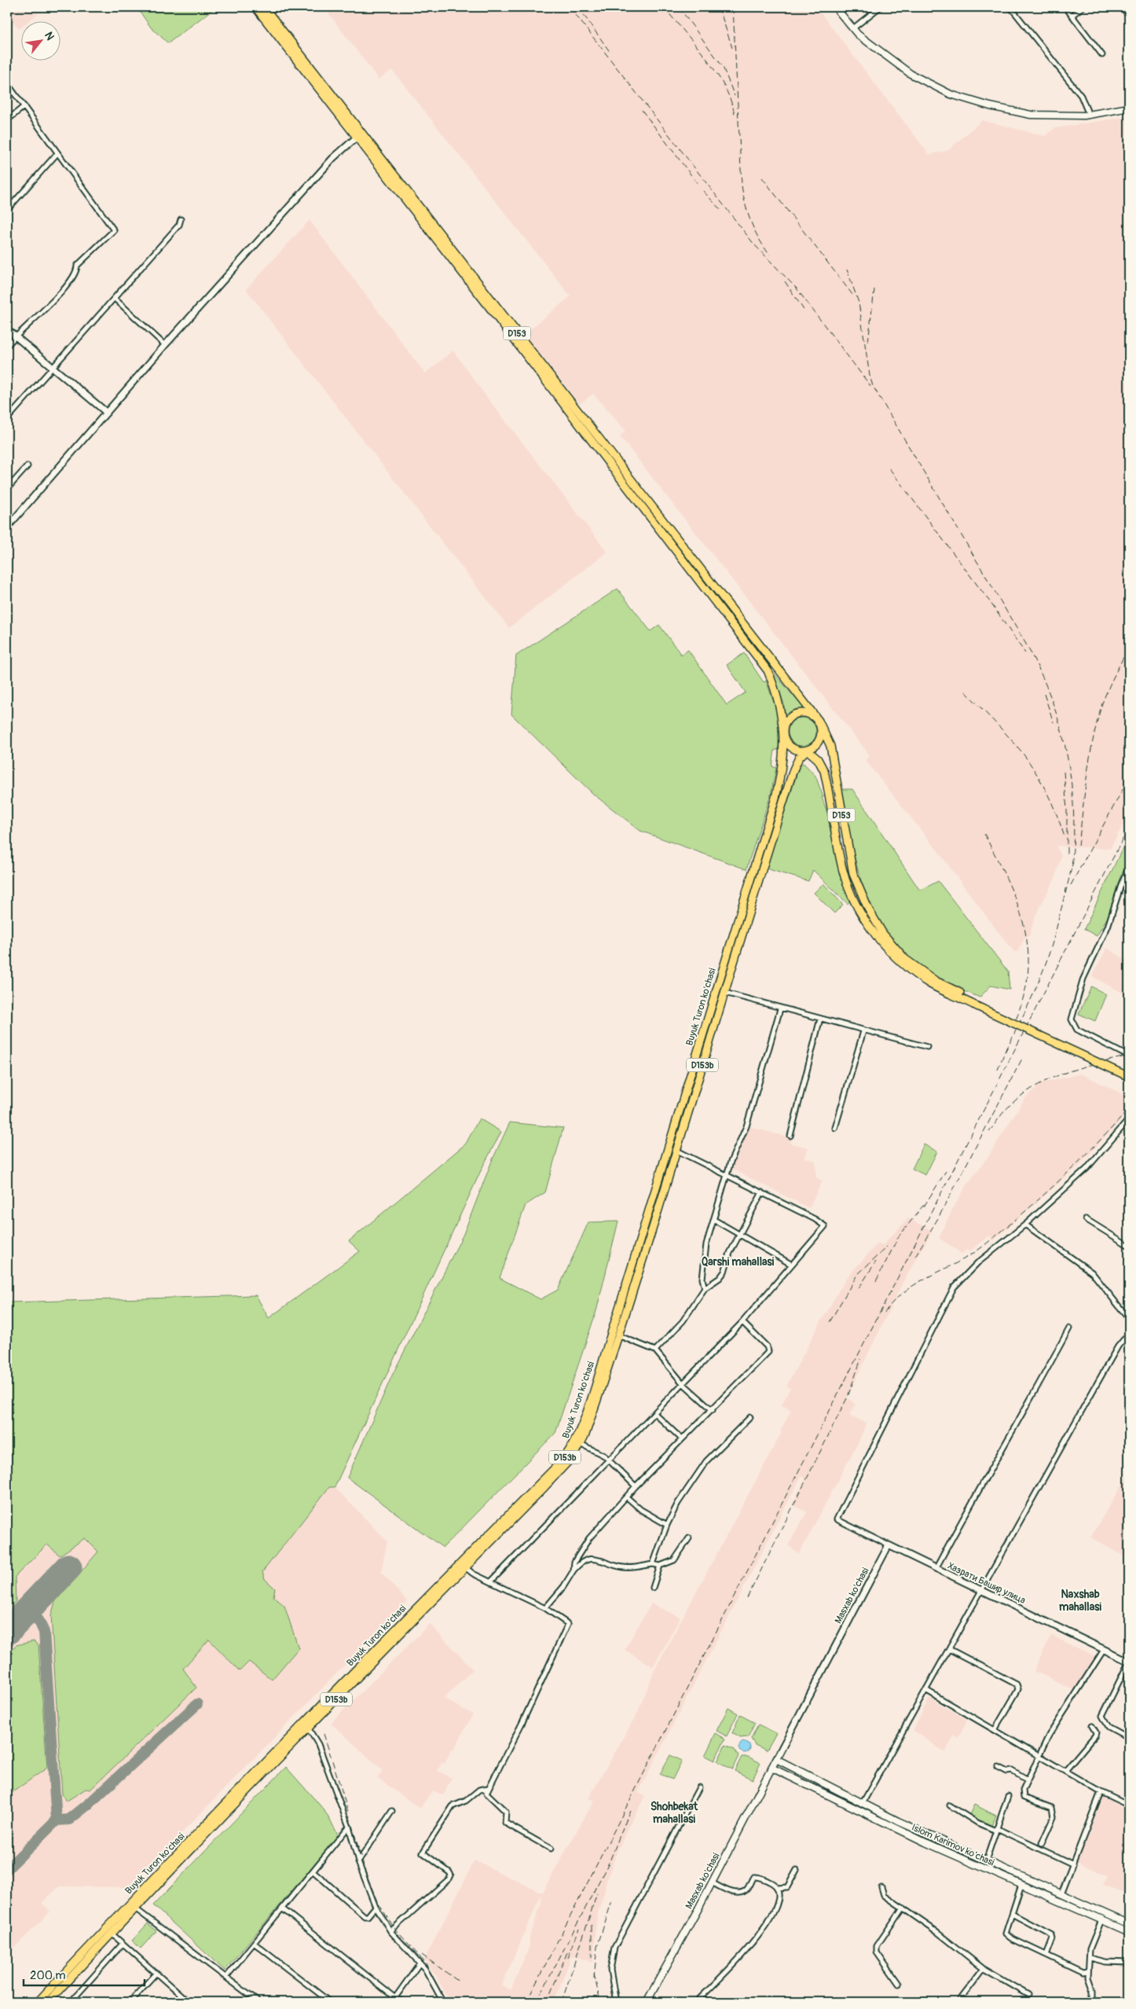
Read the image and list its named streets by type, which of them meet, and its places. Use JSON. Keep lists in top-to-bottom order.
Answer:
{
  "streets": {
    "main road": [
      "D153",
      "Buyuk Turon ko'chasi",
      "D153b",
      "Masxab ko'chasi",
      "Islom Karimov ko‘chasi"
    ],
    "street": ["Хазрати Башир улица"]
  },
  "crossings": [
    ["D153", "Buyuk Turon ko'chasi"],
    ["Хазрати Башир улица", "Masxab ko'chasi"],
    ["Masxab ko'chasi", "Islom Karimov ko‘chasi"]
  ],
  "districts": ["Qarshi mahallasi", "Naxshab mahallasi", "Shohbekat mahallasi"],
  "scale_bar": "200 m",
  "north": "top right"
}
